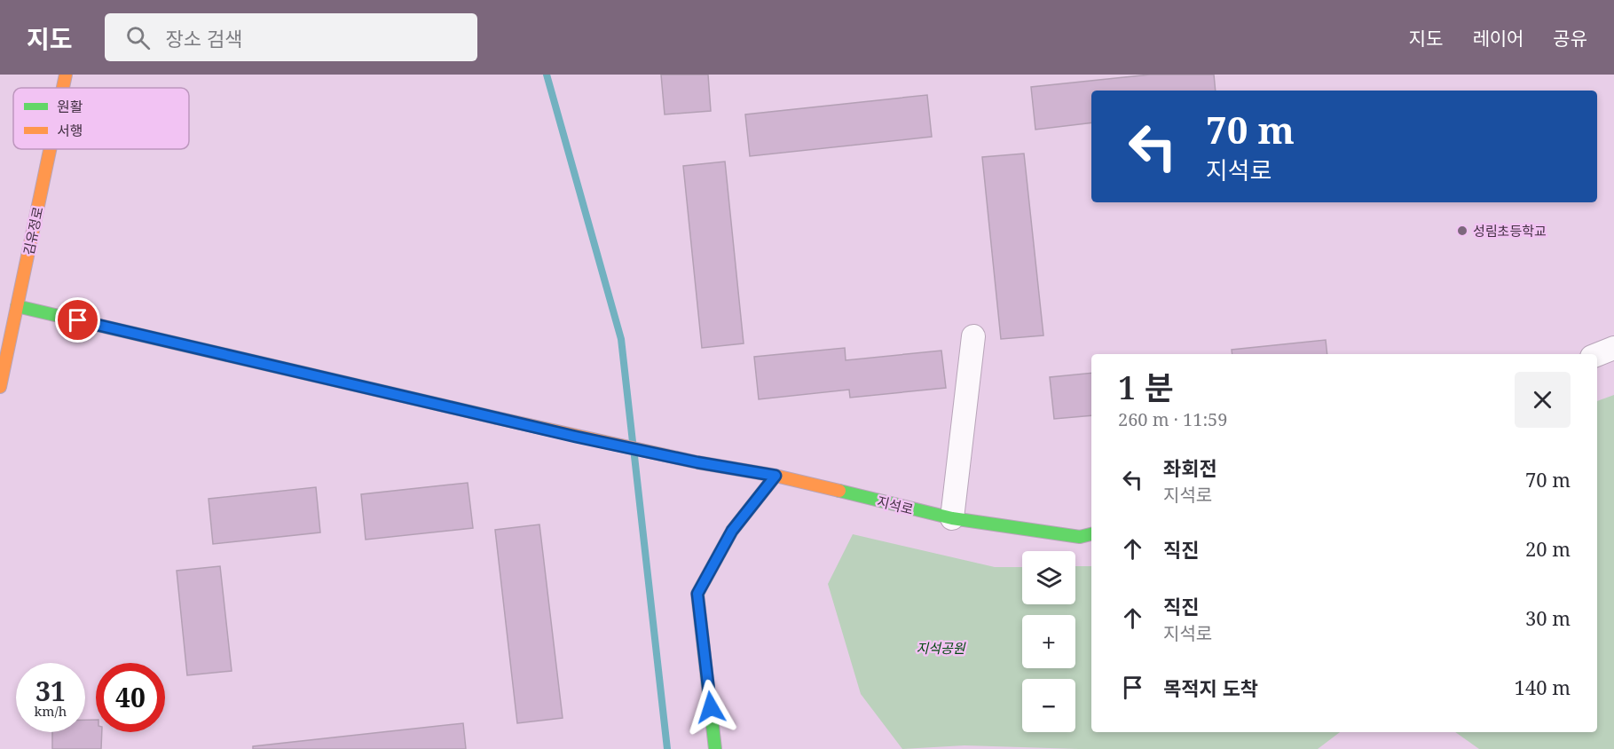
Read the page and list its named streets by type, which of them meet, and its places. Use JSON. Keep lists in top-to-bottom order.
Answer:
{
  "streets": {
    "street": ["김유정로", "지석로"]
  },
  "crossings": [
    ["김유정로", "지석로"]
  ],
  "parks": ["지석공원"],
  "places": ["성림초등학교"],
  "legend": ["원활", "서행"],
  "page": {
    "header": "지도",
    "search": "장소 검색",
    "nav": ["지도", "레이어", "공유"],
    "turn": ["70 m", "지석로"],
    "heading": ["1 분", "260 m · 11:59"],
    "list": [
      {
        "name": "좌회전",
        "note": "지석로",
        "value": "70 m"
      },
      {
        "name": "직진",
        "value": "20 m"
      },
      {
        "name": "직진",
        "note": "지석로",
        "value": "30 m"
      },
      {
        "name": "목적지 도착",
        "value": "140 m"
      }
    ],
    "map_buttons": ["+", "−"],
    "speed": "31 km/h",
    "limit": "40"
  }
}
